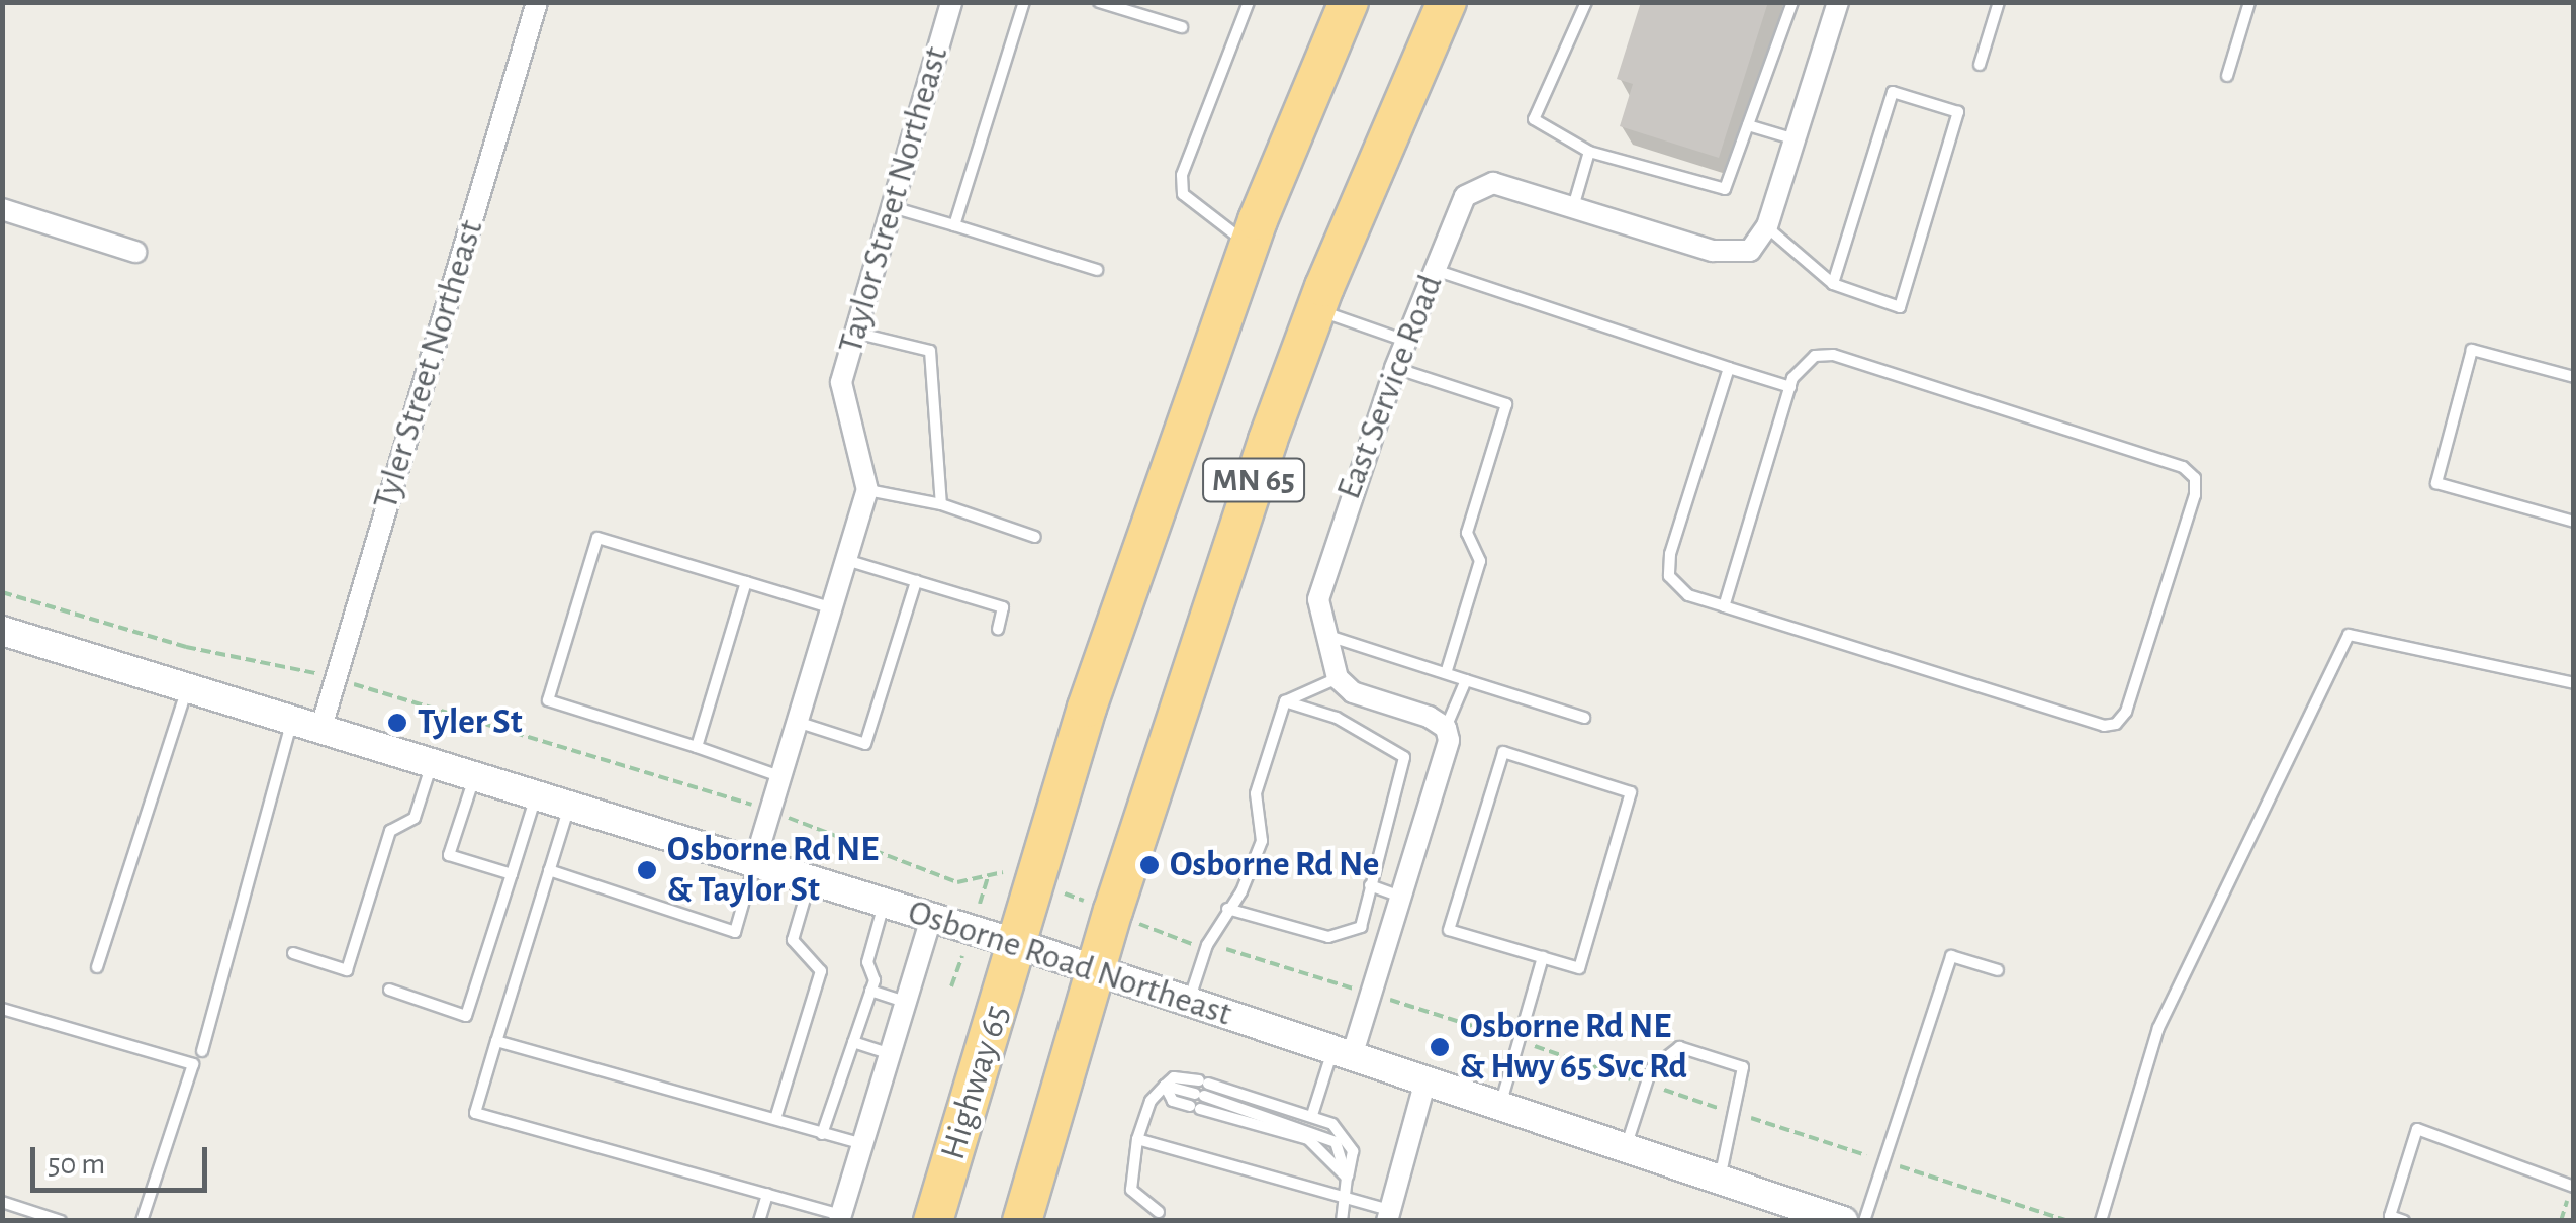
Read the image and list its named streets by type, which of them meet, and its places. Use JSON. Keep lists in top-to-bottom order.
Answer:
{
  "streets": {
    "highway": ["MN 65", "Highway 65"],
    "street": [
      "Taylor Street Northeast",
      "Tyler Street Northeast",
      "East Service Road",
      "Osborne Road Northeast"
    ]
  },
  "crossings": [
    ["Tyler Street Northeast", "Osborne Road Northeast"],
    ["MN 65", "Osborne Road Northeast"],
    ["MN 65", "Highway 65"],
    ["Osborne Road Northeast", "Highway 65"]
  ],
  "places": [
    "Tyler St",
    "Osborne Rd Ne",
    "Osborne Rd NE & Taylor St",
    "Osborne Rd NE & Hwy 65 Svc Rd"
  ],
  "scale_bar": "50 m"
}
